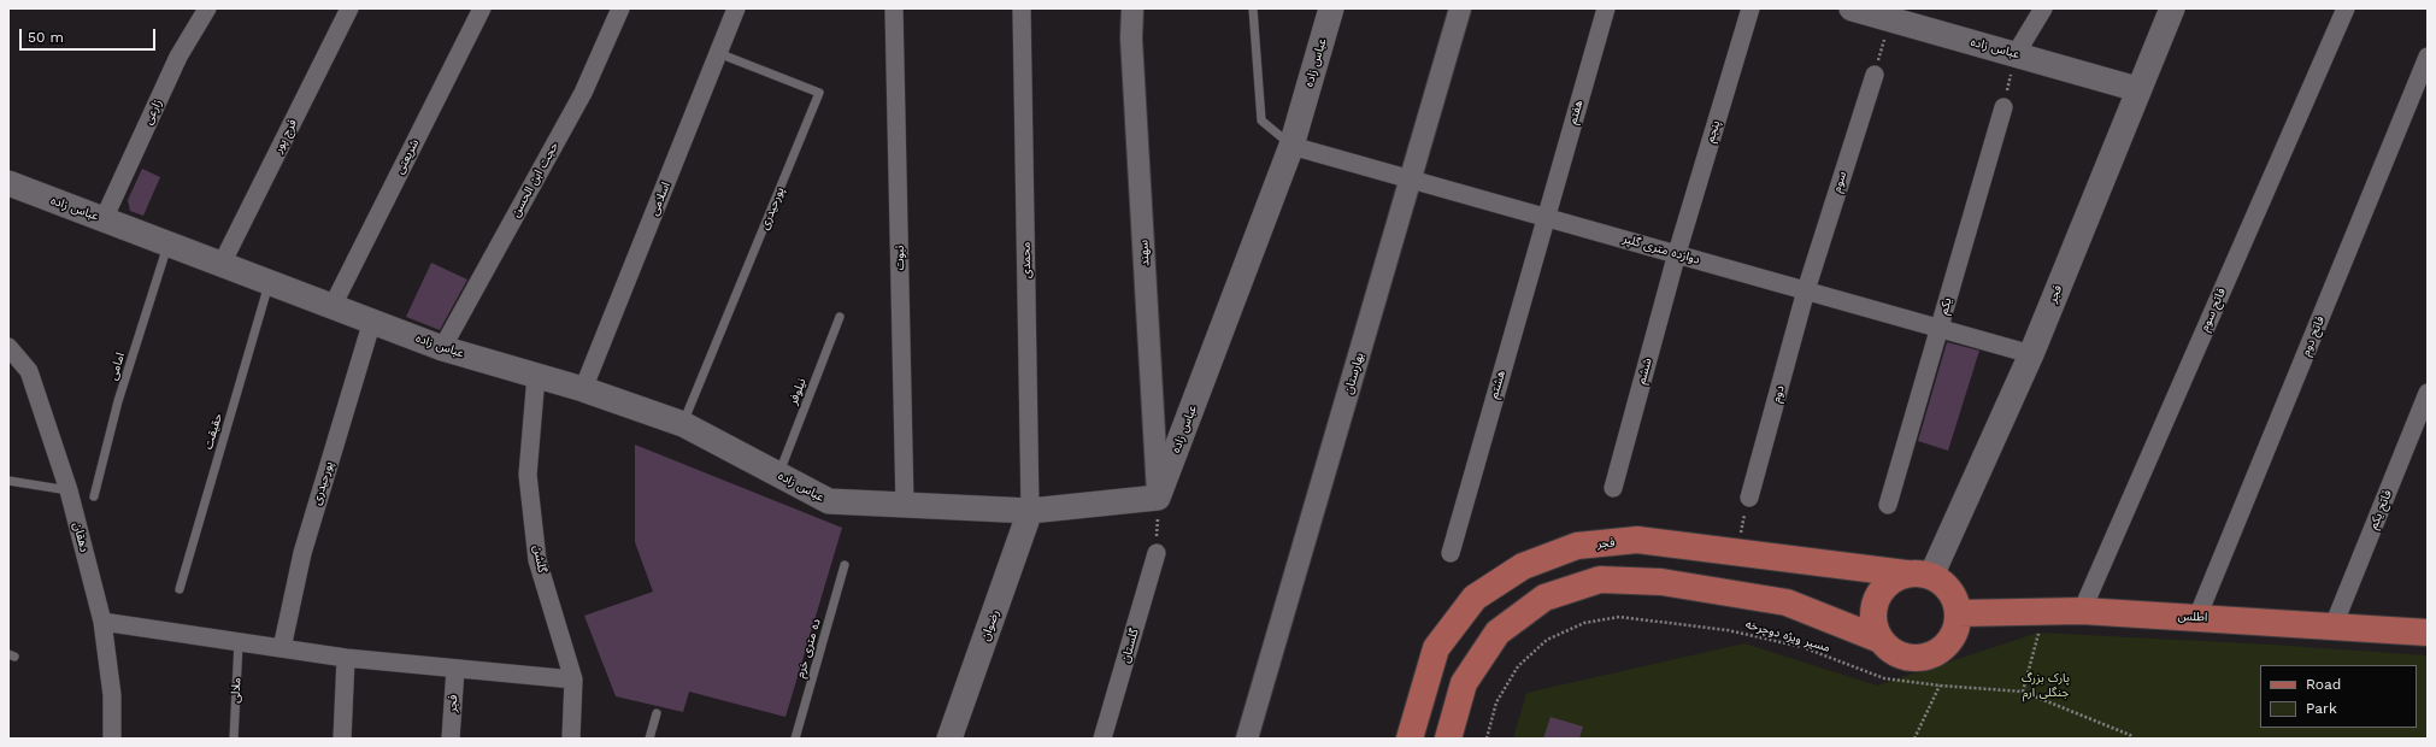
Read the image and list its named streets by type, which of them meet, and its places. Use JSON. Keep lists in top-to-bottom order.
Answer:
{
  "streets": {
    "main road": [
      "عباس زاده",
      "فجر",
      "اطلس",
      "رضوان"
    ],
    "street": [
      "زارعی",
      "هفتم",
      "پنجم",
      "فرج پور",
      "شریعتی",
      "حجت ابن الحسن",
      "سوم",
      "اسلامی",
      "پورحیدری",
      "دوازده متری گلپر",
      "سهند",
      "نبوت",
      "محمدی",
      "یکم",
      "فاتح سوم",
      "فاتح دوم",
      "ششم",
      "بهارستان",
      "هشتم",
      "دوم",
      "فاتح یکم",
      "دهقان",
      "گلشن",
      "گلستان"
    ],
    "lane": [
      "امامی",
      "نیلوفر",
      "حقیقت",
      "ده متری خرم",
      "ملالی"
    ],
    "path": ["مسیر ویژه دوچرخه"]
  },
  "crossings": [
    ["عباس زاده", "زارعی"],
    ["عباس زاده", "فرج پور"],
    ["عباس زاده", "شریعتی"],
    ["عباس زاده", "حجت ابن الحسن"],
    ["عباس زاده", "اسلامی"],
    ["عباس زاده", "پورحیدری"],
    ["عباس زاده", "دوازده متری گلپر"],
    ["عباس زاده", "سهند"],
    ["عباس زاده", "نبوت"],
    ["عباس زاده", "محمدی"],
    ["عباس زاده", "فجر"],
    ["عباس زاده", "امامی"],
    ["عباس زاده", "نیلوفر"],
    ["عباس زاده", "حقیقت"],
    ["عباس زاده", "گلشن"],
    ["عباس زاده", "رضوان"],
    ["هفتم", "دوازده متری گلپر"],
    ["هفتم", "هشتم"],
    ["پنجم", "دوازده متری گلپر"],
    ["پنجم", "ششم"],
    ["سوم", "دوازده متری گلپر"],
    ["سوم", "دوم"],
    ["اسلامی", "پورحیدری"],
    ["دوازده متری گلپر", "فجر"],
    ["دوازده متری گلپر", "یکم"],
    ["دوازده متری گلپر", "ششم"],
    ["دوازده متری گلپر", "بهارستان"],
    ["دوازده متری گلپر", "هشتم"],
    ["دوازده متری گلپر", "دوم"],
    ["محمدی", "رضوان"],
    ["فجر", "اطلس"],
    ["فاتح سوم", "اطلس"],
    ["فاتح دوم", "اطلس"],
    ["فاتح یکم", "اطلس"]
  ],
  "parks": ["پارک بزرگ جنگلی ارم"],
  "legend": ["Road", "Park"],
  "scale_bar": "50 m"
}
